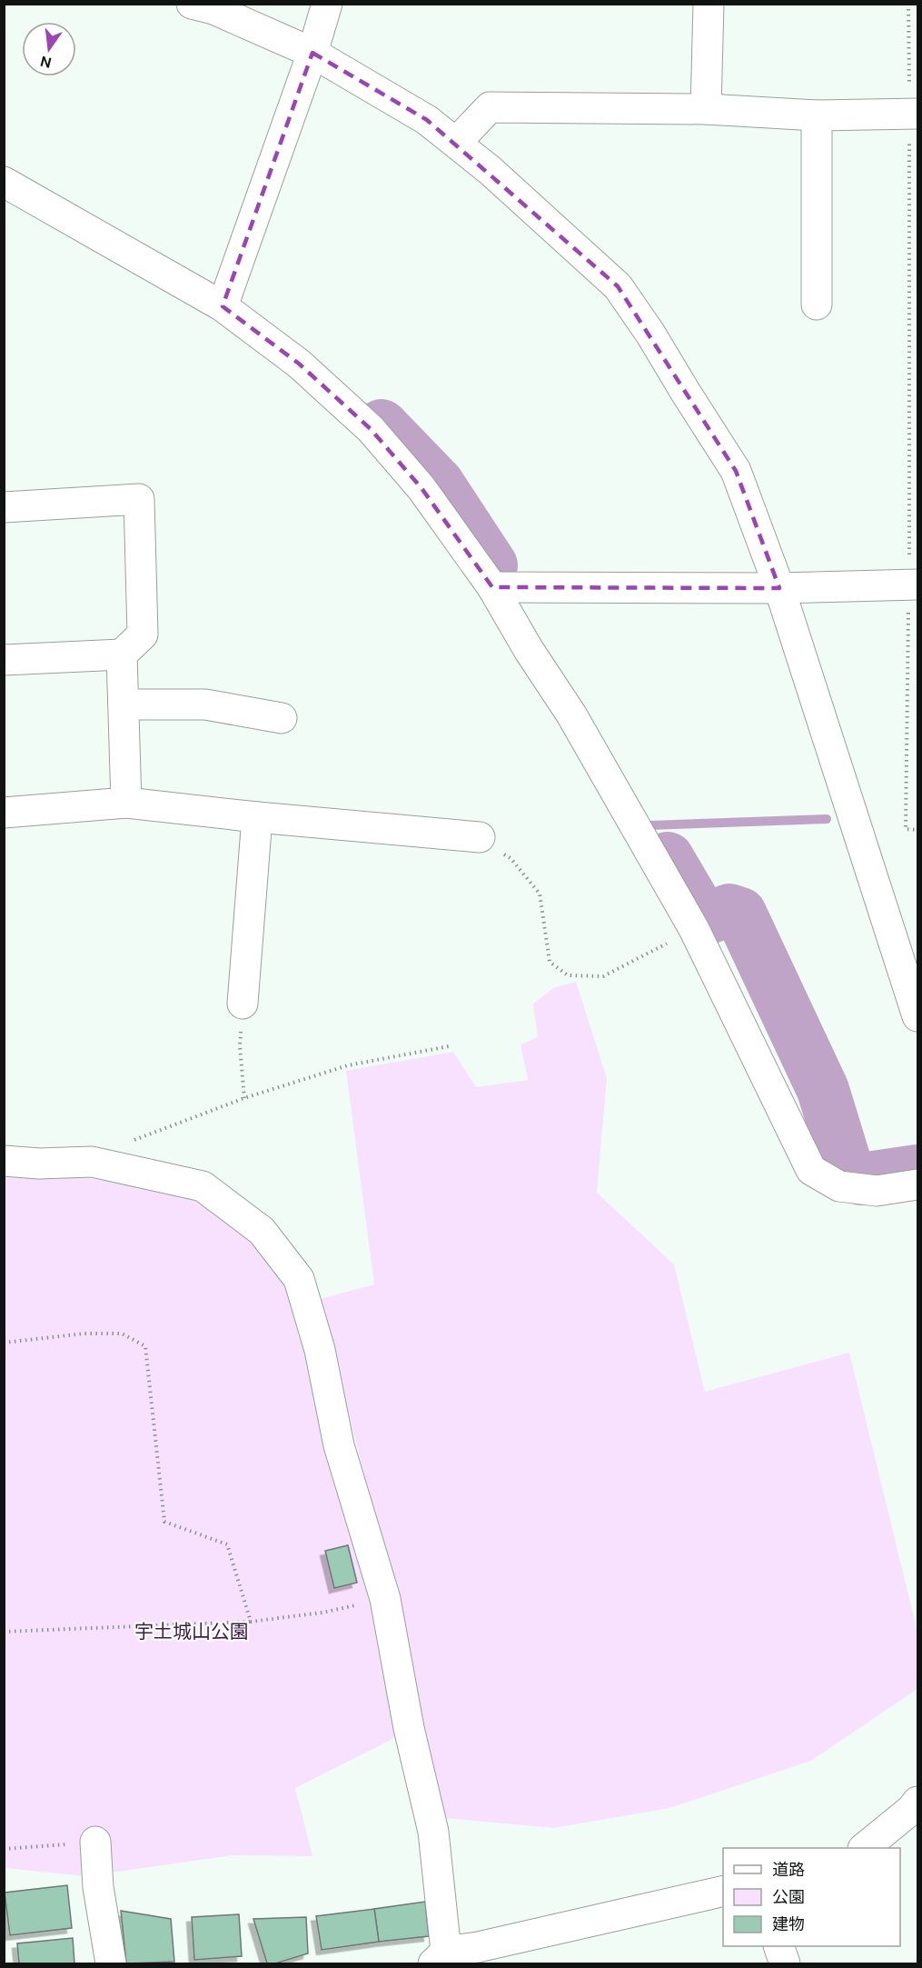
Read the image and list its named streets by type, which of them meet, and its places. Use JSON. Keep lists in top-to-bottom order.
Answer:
{
  "parks": ["宇土城山公園"],
  "legend": ["道路", "公園", "建物"],
  "north": "bottom"
}
